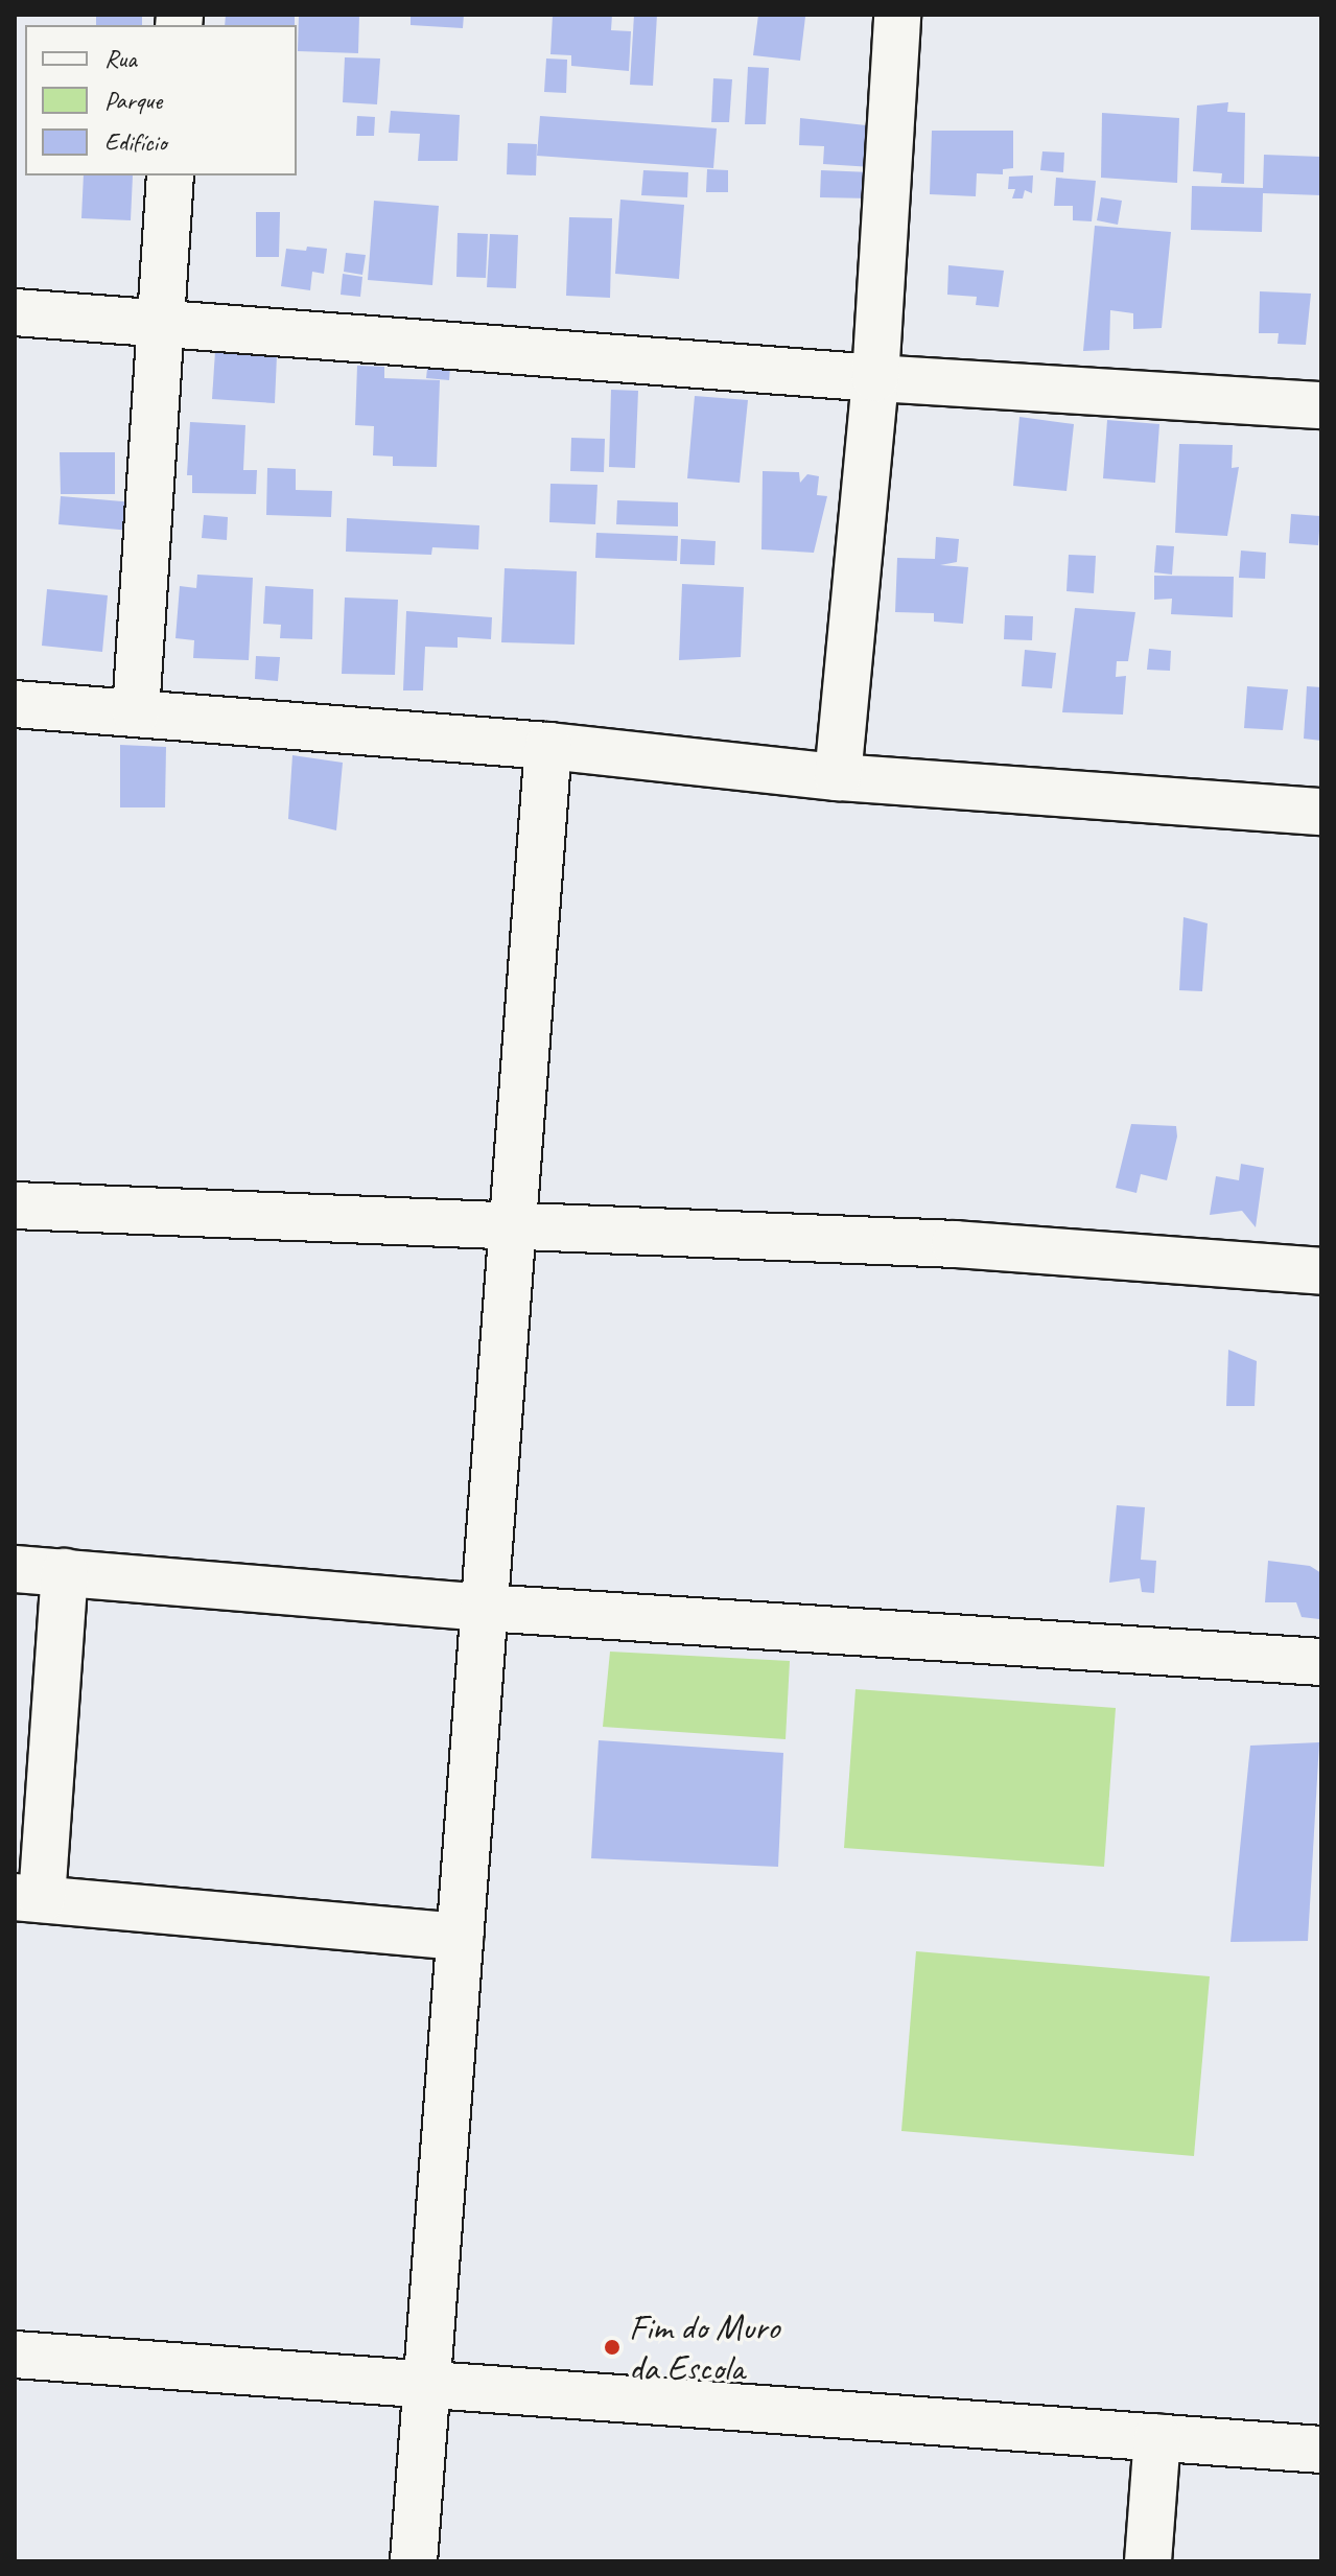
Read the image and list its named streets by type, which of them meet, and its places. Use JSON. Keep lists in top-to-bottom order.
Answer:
{
  "places": ["Fim do Muro da Escola"],
  "legend": ["Rua", "Parque", "Edifício"]
}
